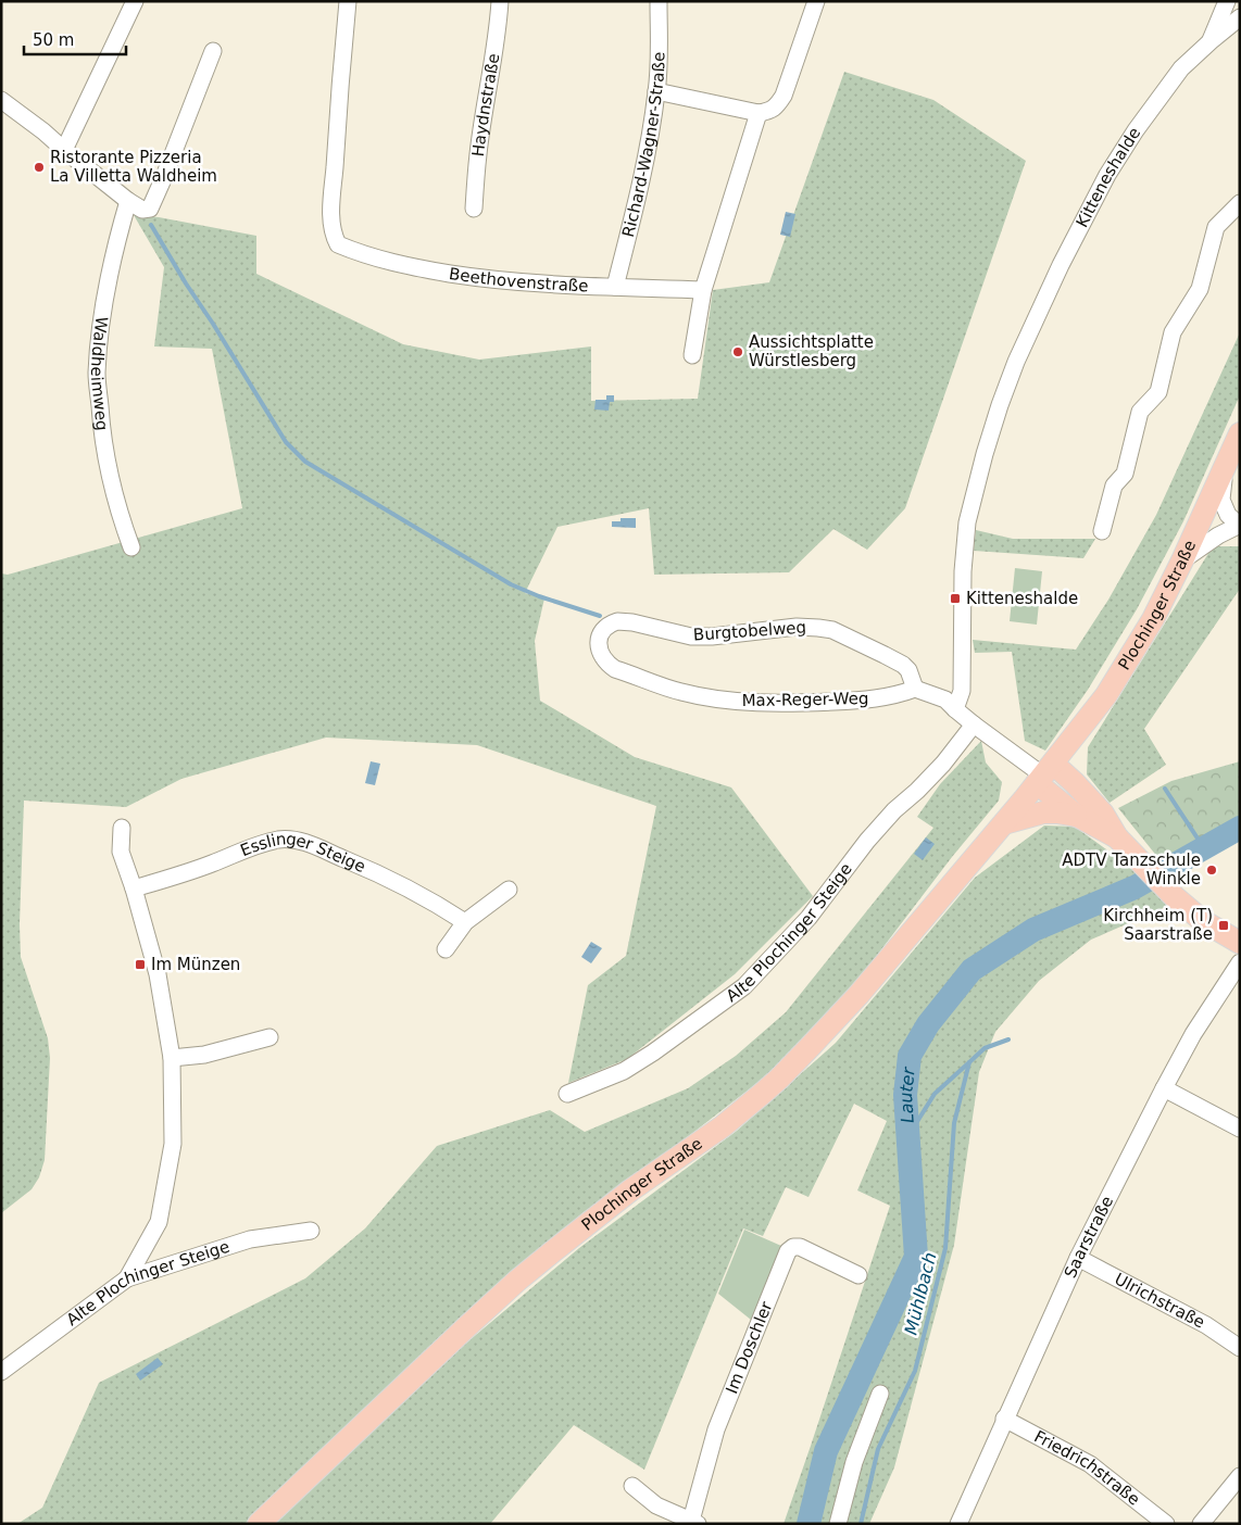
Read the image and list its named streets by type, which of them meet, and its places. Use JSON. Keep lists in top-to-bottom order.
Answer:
{
  "streets": {
    "main road": ["Plochinger Straße"],
    "street": [
      "Haydnstraße",
      "Richard-Wagner-Straße",
      "Kitteneshalde",
      "Beethovenstraße",
      "Waldheimweg",
      "Burgtobelweg",
      "Max-Reger-Weg",
      "Esslinger Steige",
      "Alte Plochinger Steige",
      "Saarstraße",
      "Ulrichstraße",
      "Im Doschler",
      "Friedrichstraße"
    ]
  },
  "crossings": [
    ["Richard-Wagner-Straße", "Beethovenstraße"],
    ["Burgtobelweg", "Max-Reger-Weg"],
    ["Saarstraße", "Ulrichstraße"],
    ["Saarstraße", "Friedrichstraße"]
  ],
  "water": ["Lauter", "Mühlbach"],
  "places": {
    "other": ["Ristorante Pizzeria La Villetta Waldheim", "Aussichtsplatte Würstlesberg", "ADTV Tanzschule Winkle"],
    "transit": ["Kitteneshalde", "Kirchheim (T) Saarstraße", "Im Münzen"]
  },
  "scale_bar": "50 m"
}
